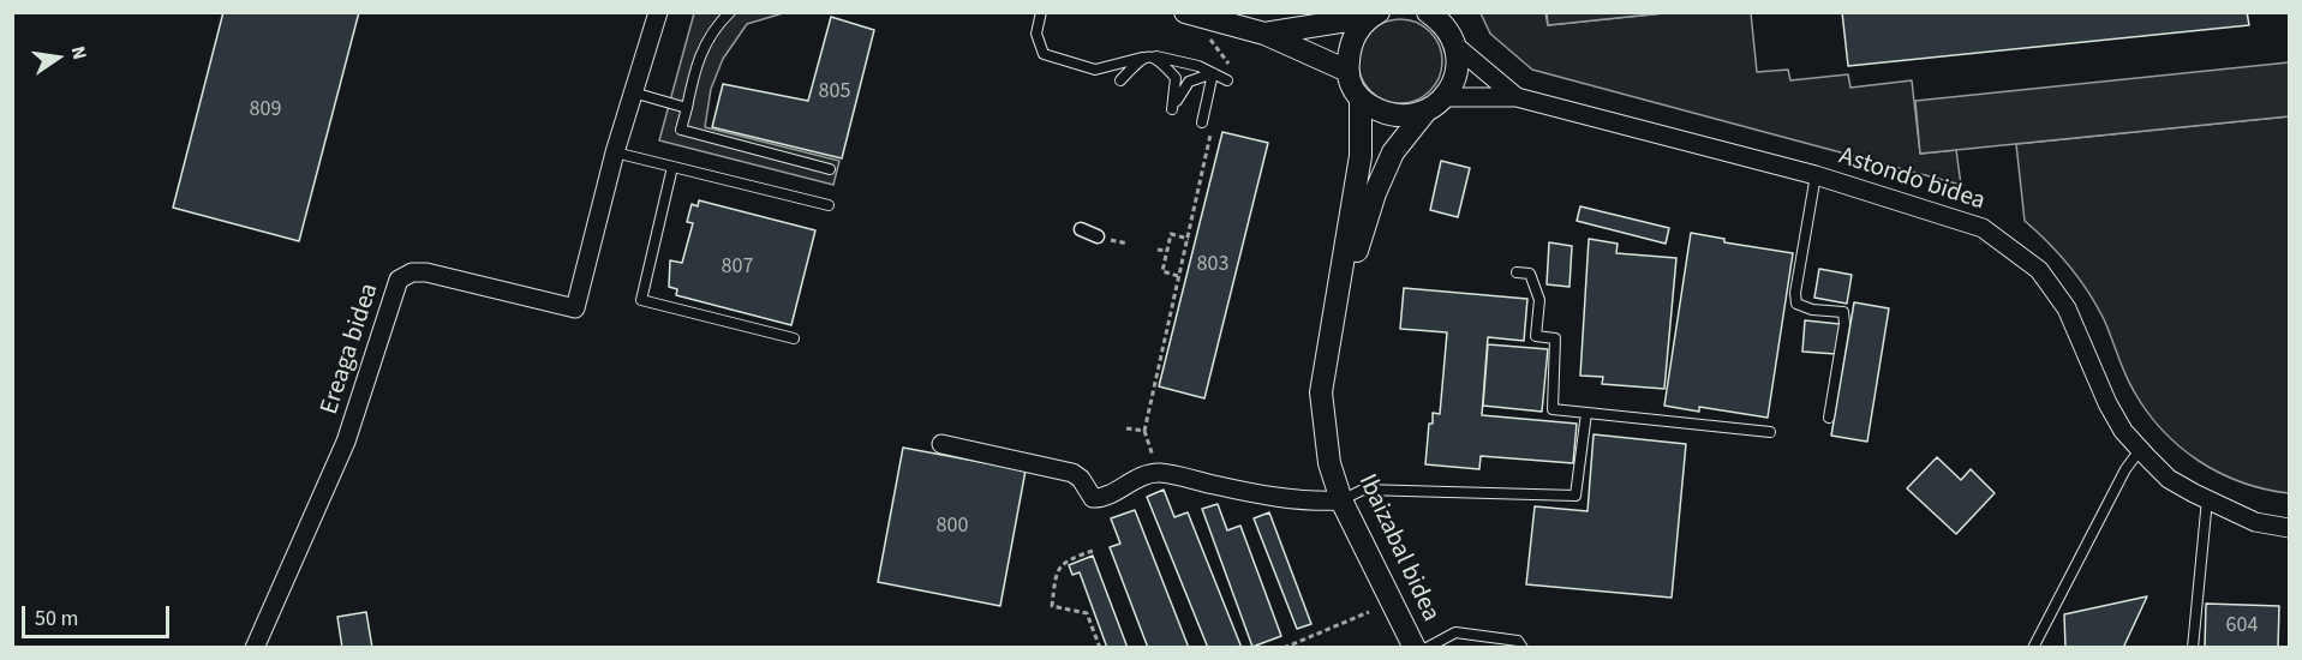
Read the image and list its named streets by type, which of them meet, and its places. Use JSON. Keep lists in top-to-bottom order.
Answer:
{
  "streets": {
    "street": ["Astondo bidea", "Ereaga bidea", "Ibaizabal bidea"]
  },
  "crossings": [
    ["Astondo bidea", "Ibaizabal bidea"]
  ],
  "house_numbers": [
    "805",
    "809",
    "803",
    "807",
    "800",
    "604"
  ],
  "scale_bar": "50 m",
  "north": "right"
}
